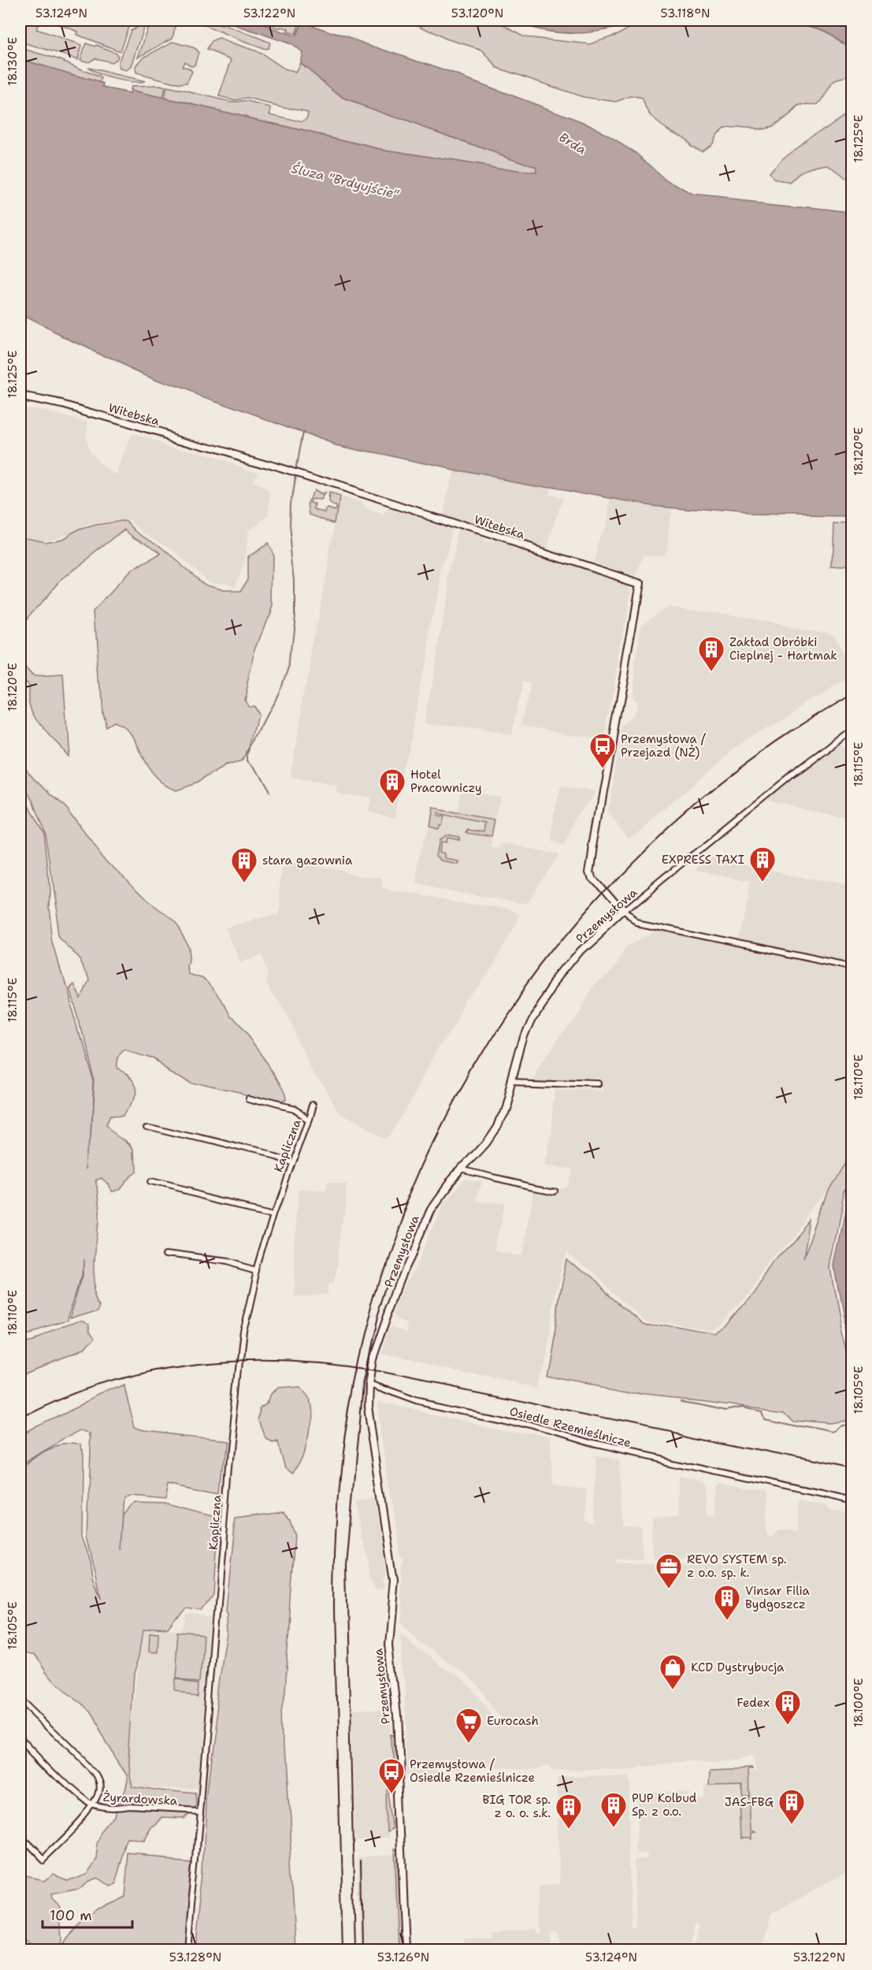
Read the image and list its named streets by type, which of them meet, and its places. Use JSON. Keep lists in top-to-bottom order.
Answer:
{
  "streets": {
    "street": [
      "Witebska",
      "Przemysłowa",
      "Kapliczna",
      "Osiedle Rzemieślnicze",
      "Żyrardowska"
    ]
  },
  "crossings": [
    ["Witebska", "Przemysłowa"],
    ["Przemysłowa", "Osiedle Rzemieślnicze"],
    ["Kapliczna", "Żyrardowska"]
  ],
  "water": ["Brda", "Śluza \"Brdyujście\""],
  "places": {
    "building": [
      "Zakład Obróbki Cieplnej - Hartmak",
      "Hotel Pracowniczy",
      "EXPRESS TAXI",
      "stara gazownia",
      "Vinsar Filia Bydgoszcz",
      "Fedex",
      "JAS-FBG",
      "PUP Kolbud Sp. z o.o.",
      "BIG TOR sp. z o. o. s.k."
    ],
    "bus stop": ["Przemysłowa / Przejazd (NŻ)", "Przemysłowa / Osiedle Rzemieślnicze"],
    "office": ["REVO SYSTEM sp. z o.o. sp. k."],
    "shop": ["KCD Dystrybucja"],
    "supermarket": ["Eurocash"]
  },
  "scale_bar": "100 m",
  "coordinates": [
    "53.124°N",
    "53.122°N",
    "53.120°N",
    "53.118°N",
    "18.130°E",
    "18.125°E",
    "18.120°E",
    "18.115°E",
    "18.110°E",
    "18.105°E",
    "18.100°E",
    "53.128°N",
    "53.126°N"
  ]
}
